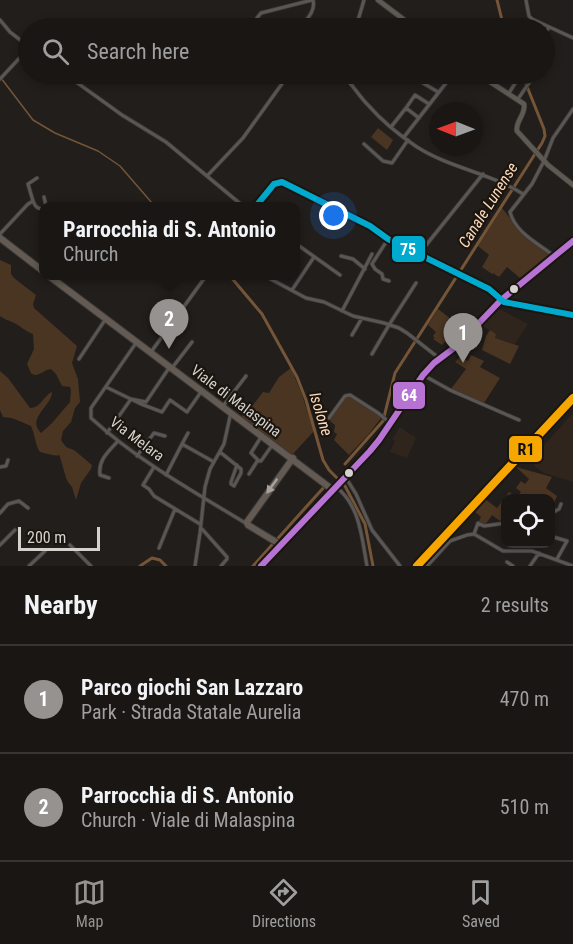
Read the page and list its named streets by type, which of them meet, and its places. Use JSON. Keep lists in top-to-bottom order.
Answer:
{
  "streets": {
    "main road": ["Viale di Malaspina", "Via Melara"]
  },
  "crossings": [
    ["Viale di Malaspina", "Via Melara"]
  ],
  "water": ["Canale Lunense", "Isolone"],
  "lines": ["transit line 75", "transit line 64", "transit line R1"],
  "scale_bar": "200 m",
  "north": "left",
  "page": {
    "search": "Search here",
    "popup": ["Parrocchia di S. Antonio", "Church"],
    "pins": ["2", "1"],
    "scale": "200 m",
    "heading": ["Nearby", "2 results"],
    "list": [
      {
        "mark": "1",
        "name": "Parco giochi San Lazzaro",
        "note": "Park · Strada Statale Aurelia",
        "value": "470 m"
      },
      {
        "mark": "2",
        "name": "Parrocchia di S. Antonio",
        "note": "Church · Viale di Malaspina",
        "value": "510 m"
      }
    ],
    "nav": ["Map", "Directions", "Saved"]
  }
}
